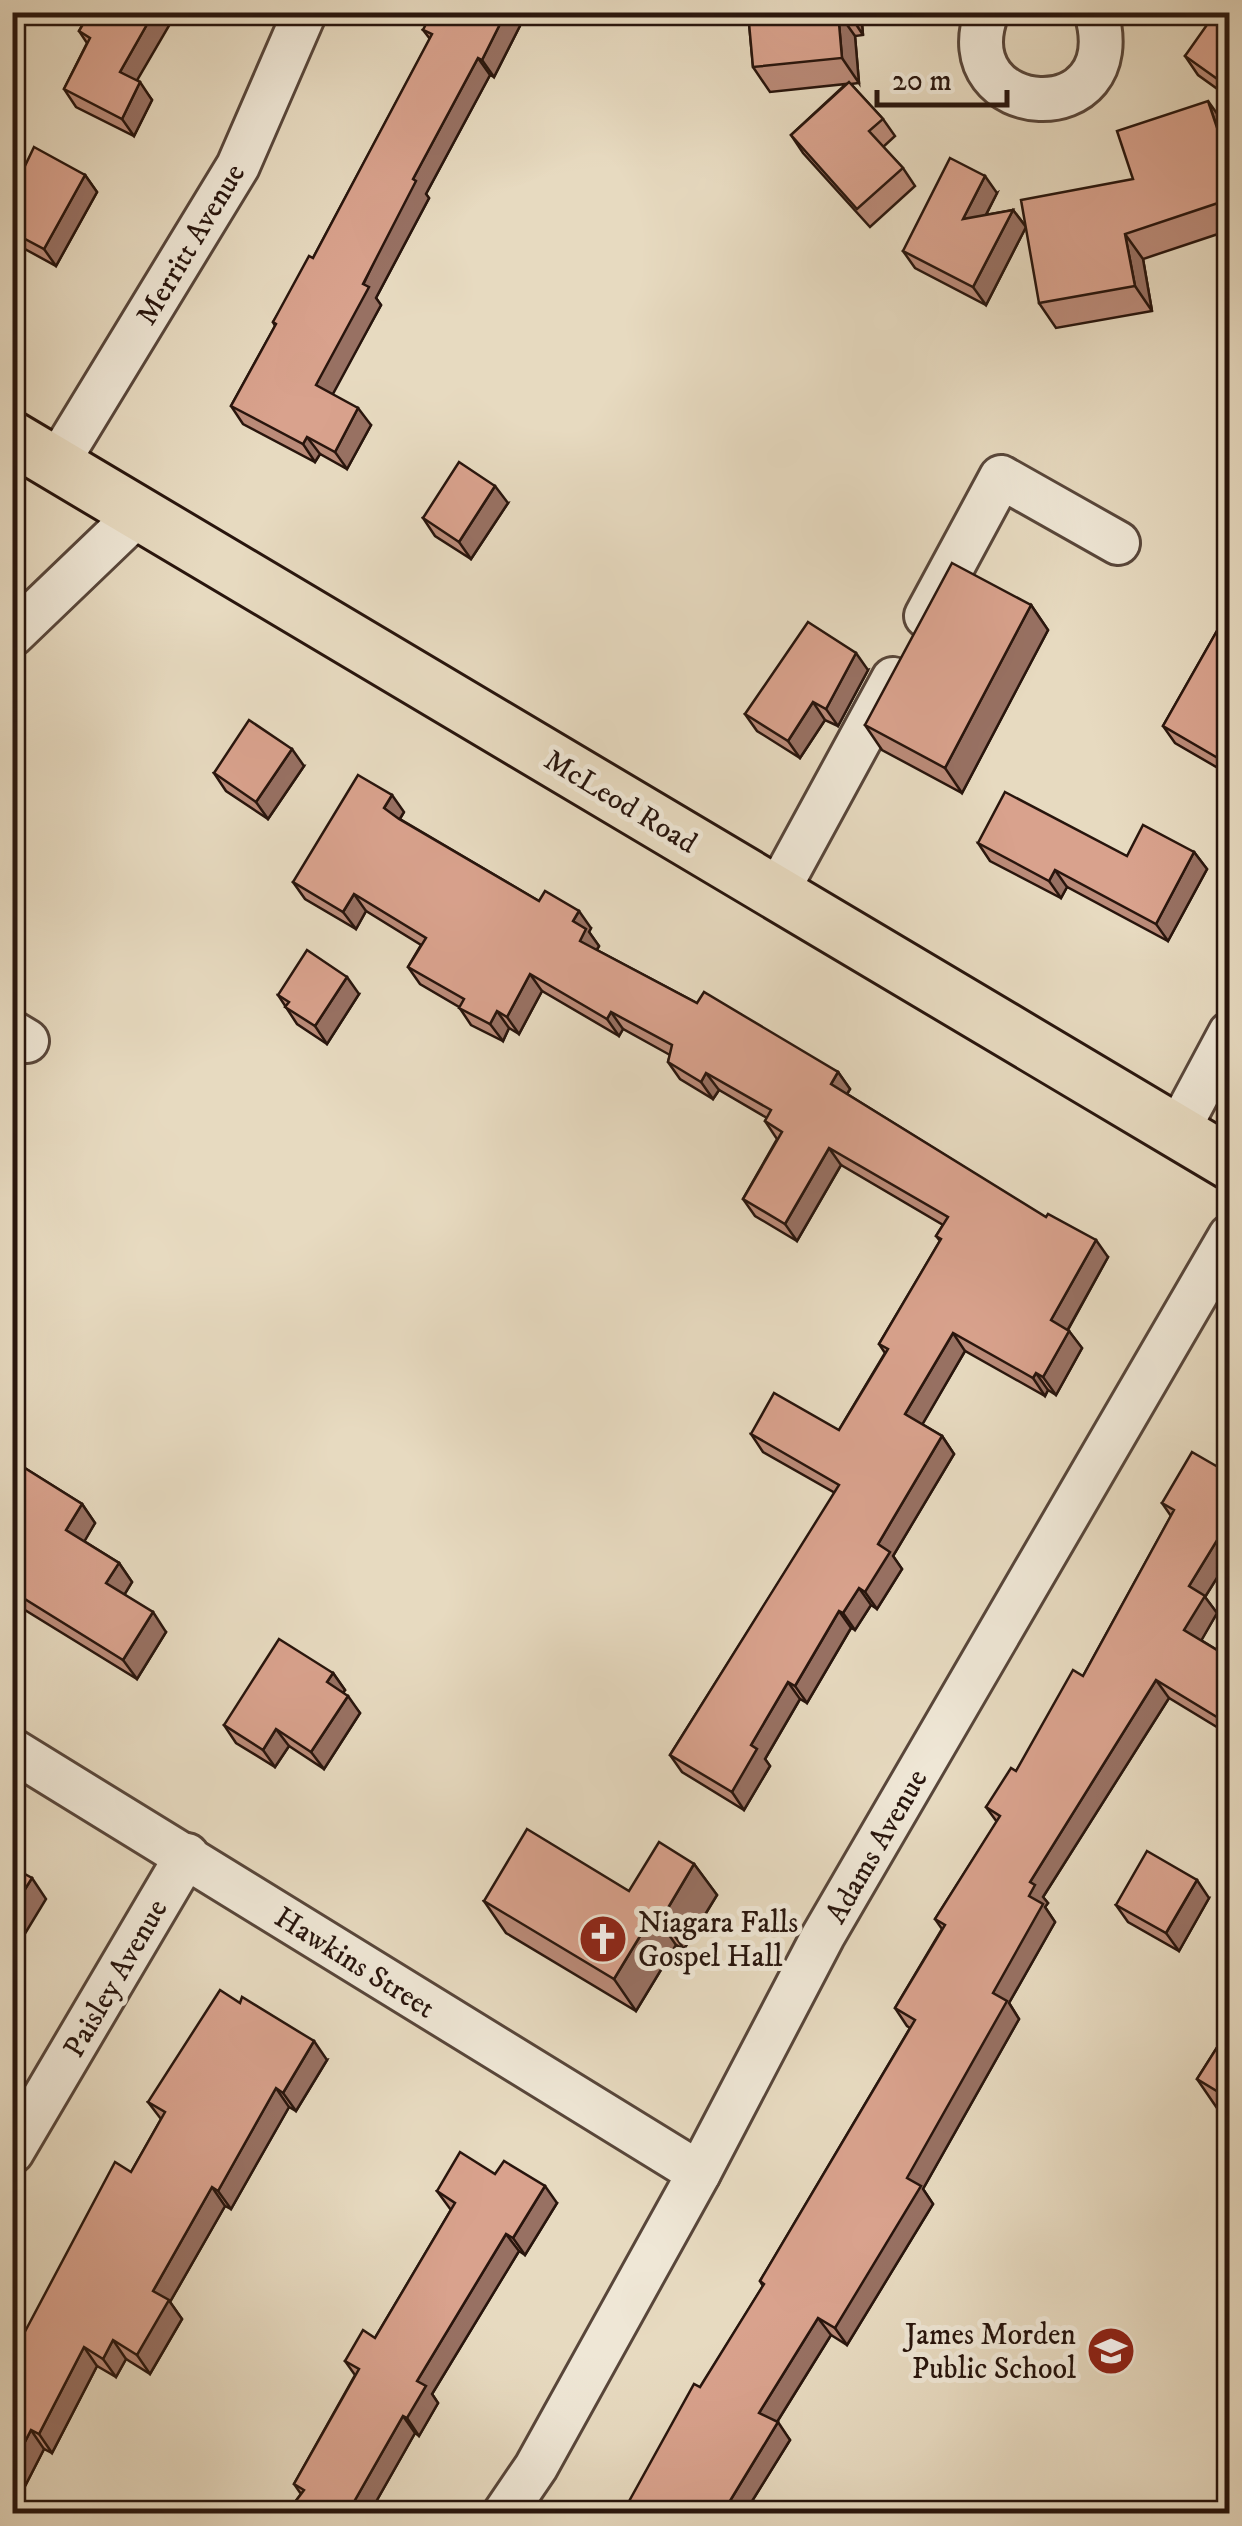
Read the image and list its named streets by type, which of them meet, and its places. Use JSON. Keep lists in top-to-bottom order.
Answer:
{
  "streets": {
    "main road": ["McLeod Road"],
    "street": [
      "Merritt Avenue",
      "Adams Avenue",
      "Hawkins Street",
      "Paisley Avenue"
    ]
  },
  "crossings": [
    ["Merritt Avenue", "McLeod Road"],
    ["Adams Avenue", "Hawkins Street"],
    ["Hawkins Street", "Paisley Avenue"]
  ],
  "places": {
    "church": ["Niagara Falls Gospel Hall"],
    "school or university": ["James Morden Public School"]
  },
  "scale_bar": "20 m"
}
